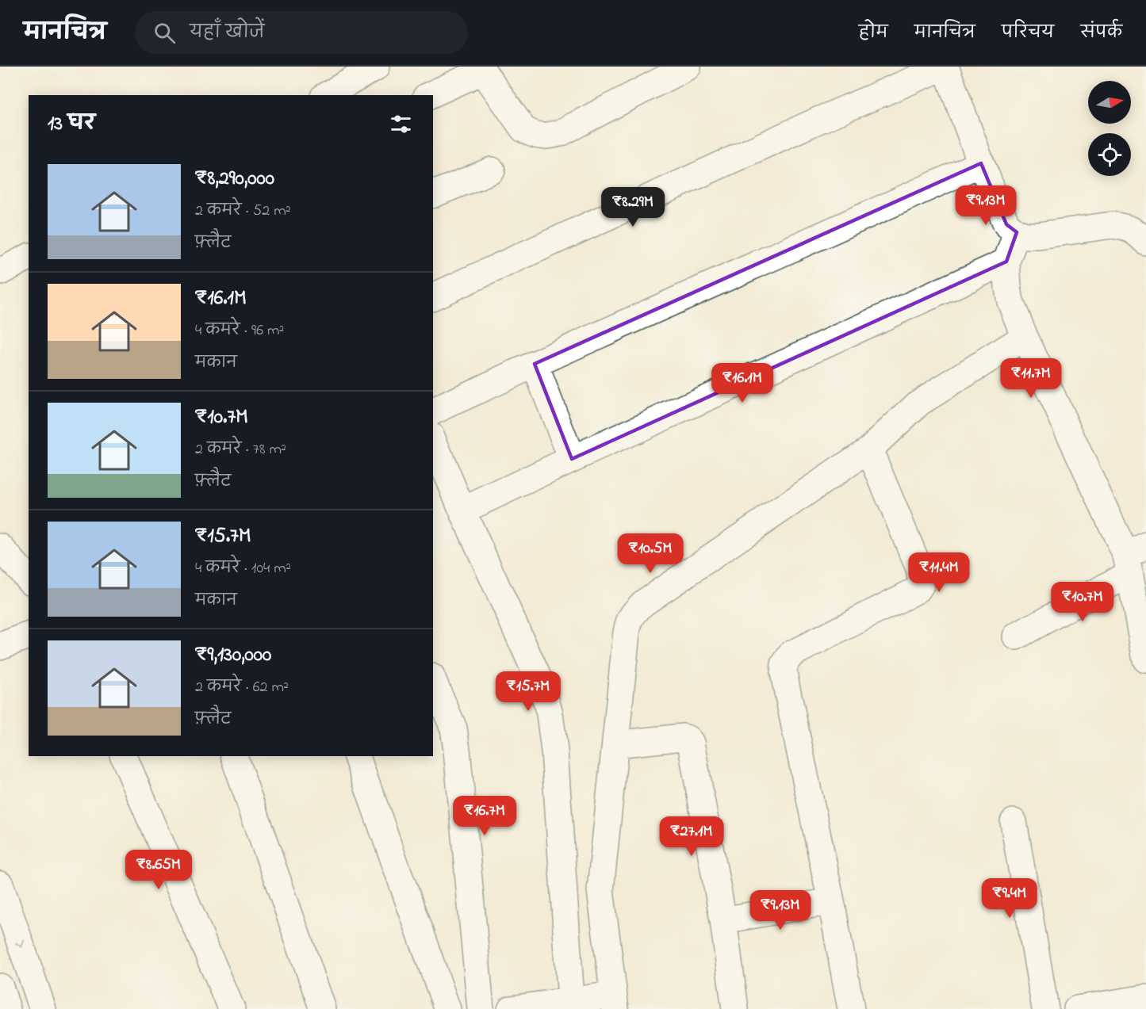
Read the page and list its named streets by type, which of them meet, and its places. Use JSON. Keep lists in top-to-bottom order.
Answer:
{
  "north": "right",
  "page": {
    "header": "मानचित्र",
    "search": "यहाँ खोजें",
    "nav": [
      "होम",
      "मानचित्र",
      "परिचय",
      "संपर्क"
    ],
    "heading": "13 घर",
    "list": [
      {
        "name": "₹8,290,000",
        "note": "2 कमरे · 52 m² · फ़्लैट"
      },
      {
        "name": "₹16.1M",
        "note": "4 कमरे · 96 m² · मकान"
      },
      {
        "name": "₹10.7M",
        "note": "2 कमरे · 78 m² · फ़्लैट"
      },
      {
        "name": "₹15.7M",
        "note": "4 कमरे · 104 m² · मकान"
      },
      {
        "name": "₹9,130,000",
        "note": "2 कमरे · 62 m² · फ़्लैट"
      }
    ],
    "price": [
      "₹9.13M",
      "₹8.29M",
      "₹11.7M",
      "₹16.1M",
      "₹10.5M",
      "₹11.4M",
      "₹10.7M",
      "₹15.7M",
      "₹16.7M",
      "₹27.1M",
      "₹8.65M",
      "₹9.4M",
      "₹9.13M"
    ]
  }
}
